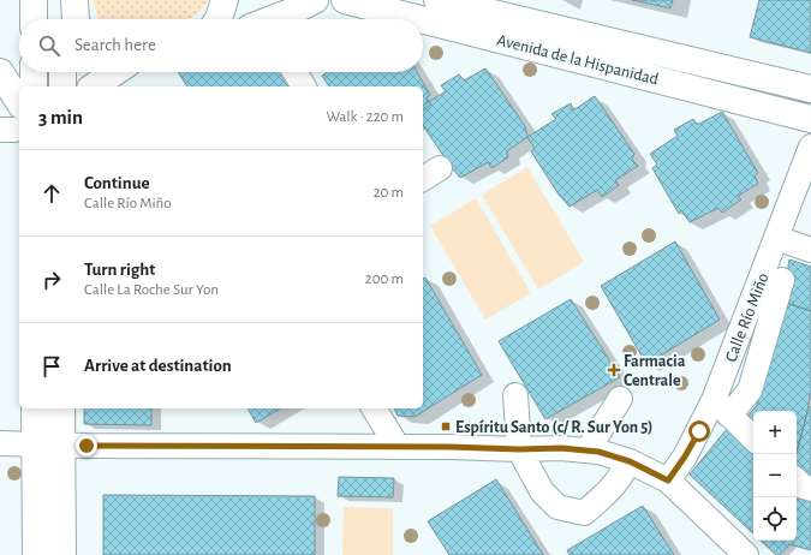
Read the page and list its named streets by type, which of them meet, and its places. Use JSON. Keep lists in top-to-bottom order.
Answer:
{
  "streets": {
    "main road": ["Avenida de la Hispanidad"],
    "street": ["Calle Río Miño"]
  },
  "places": {
    "health": ["Farmacia Centrale"],
    "transit": ["Espíritu Santo (c/ R. Sur Yon 5)"]
  },
  "page": {
    "search": "Search here",
    "heading": ["3 min", "Walk · 220 m"],
    "list": [
      ["Continue", "Calle Río Miño", "20 m"],
      ["Turn right", "Calle La Roche Sur Yon", "200 m"],
      "Arrive at destination"
    ],
    "map_buttons": ["+", "−"]
  }
}
